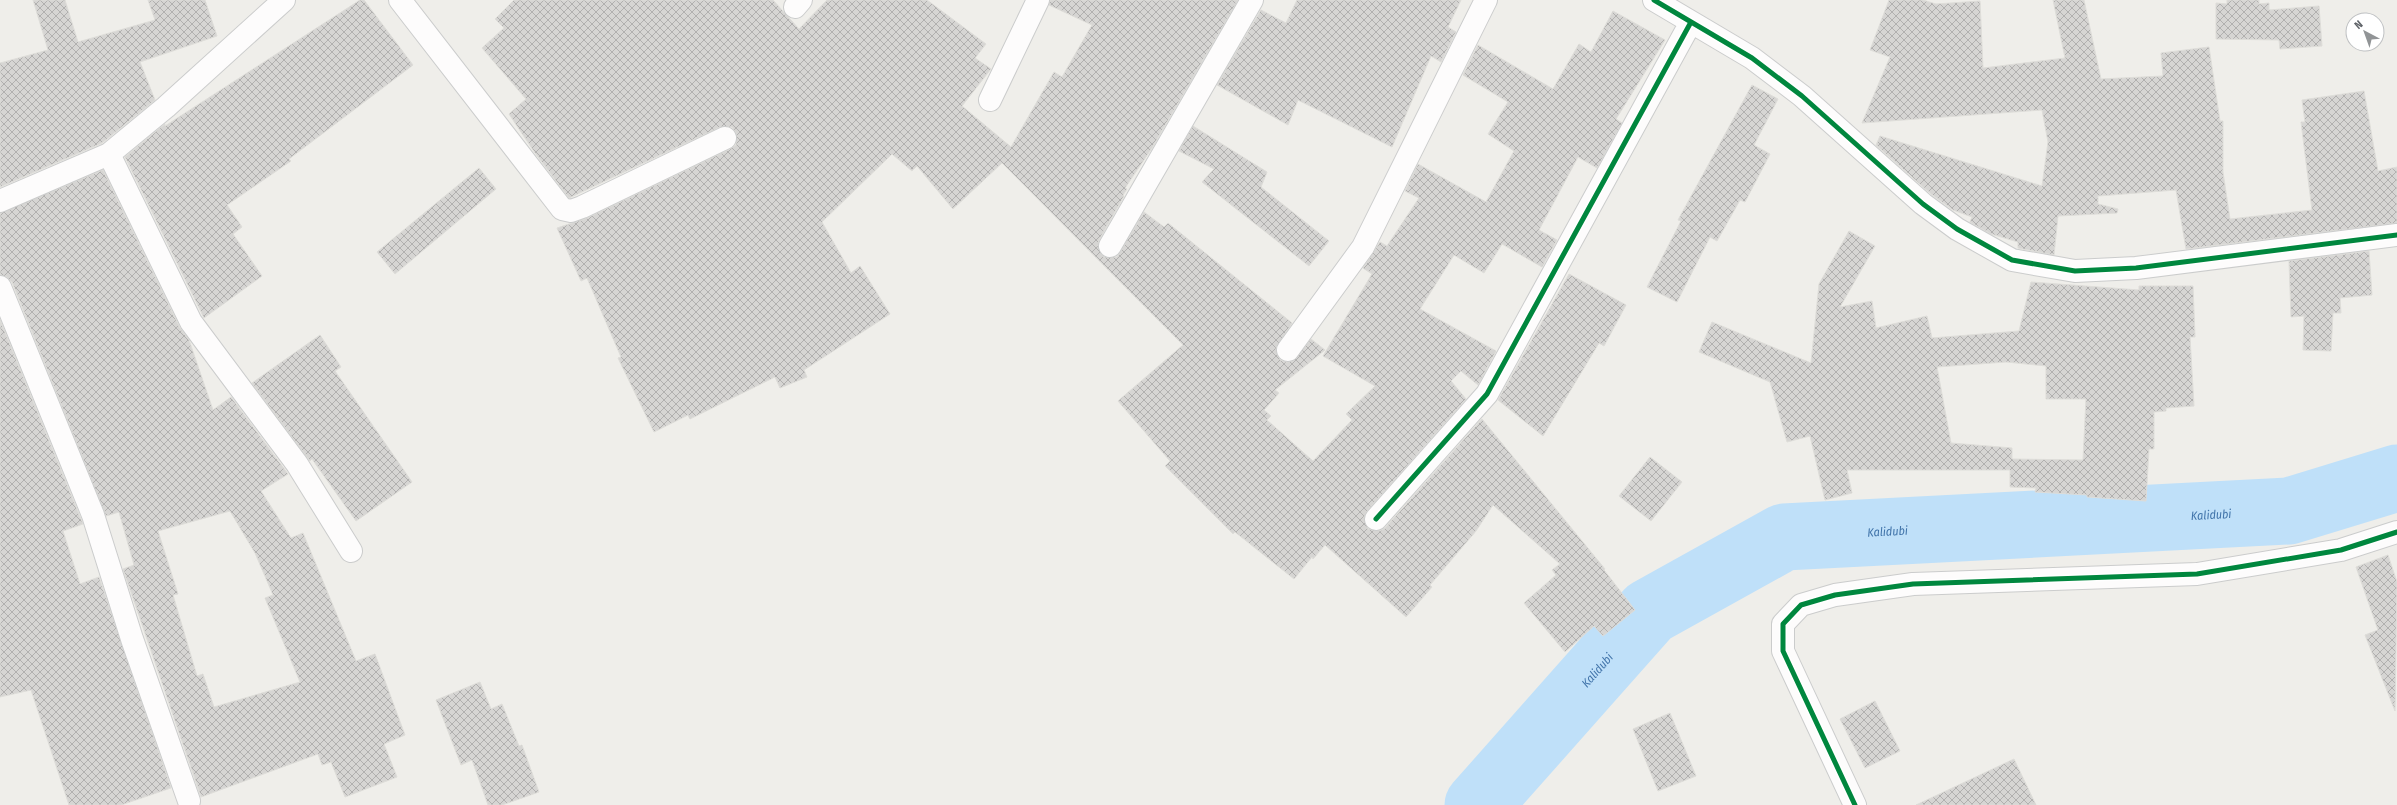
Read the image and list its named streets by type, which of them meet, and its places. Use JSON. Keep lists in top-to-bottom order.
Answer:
{
  "water": ["Kalidubi"],
  "north": "top left"
}
